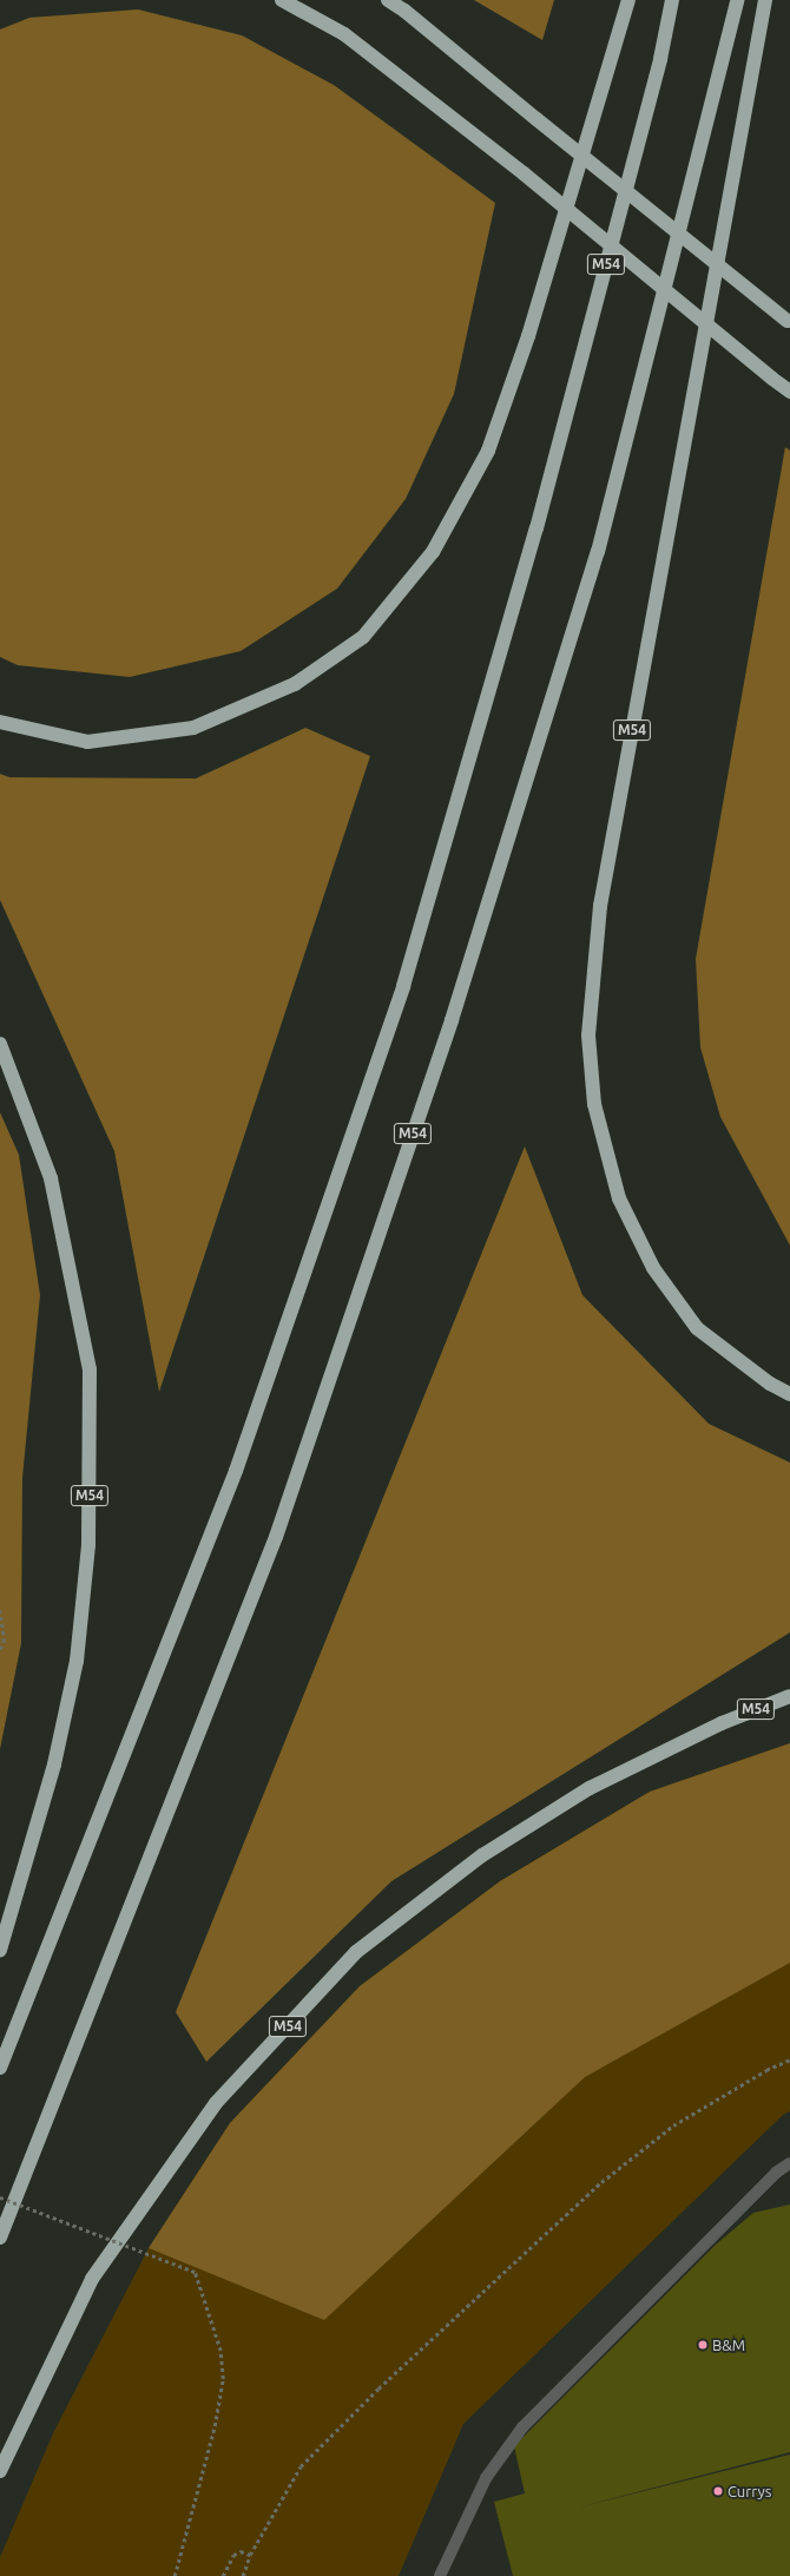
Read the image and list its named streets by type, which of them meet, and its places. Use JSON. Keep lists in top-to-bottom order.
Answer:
{
  "streets": {
    "highway": ["M54"]
  },
  "places": ["B&M", "Currys"]
}
